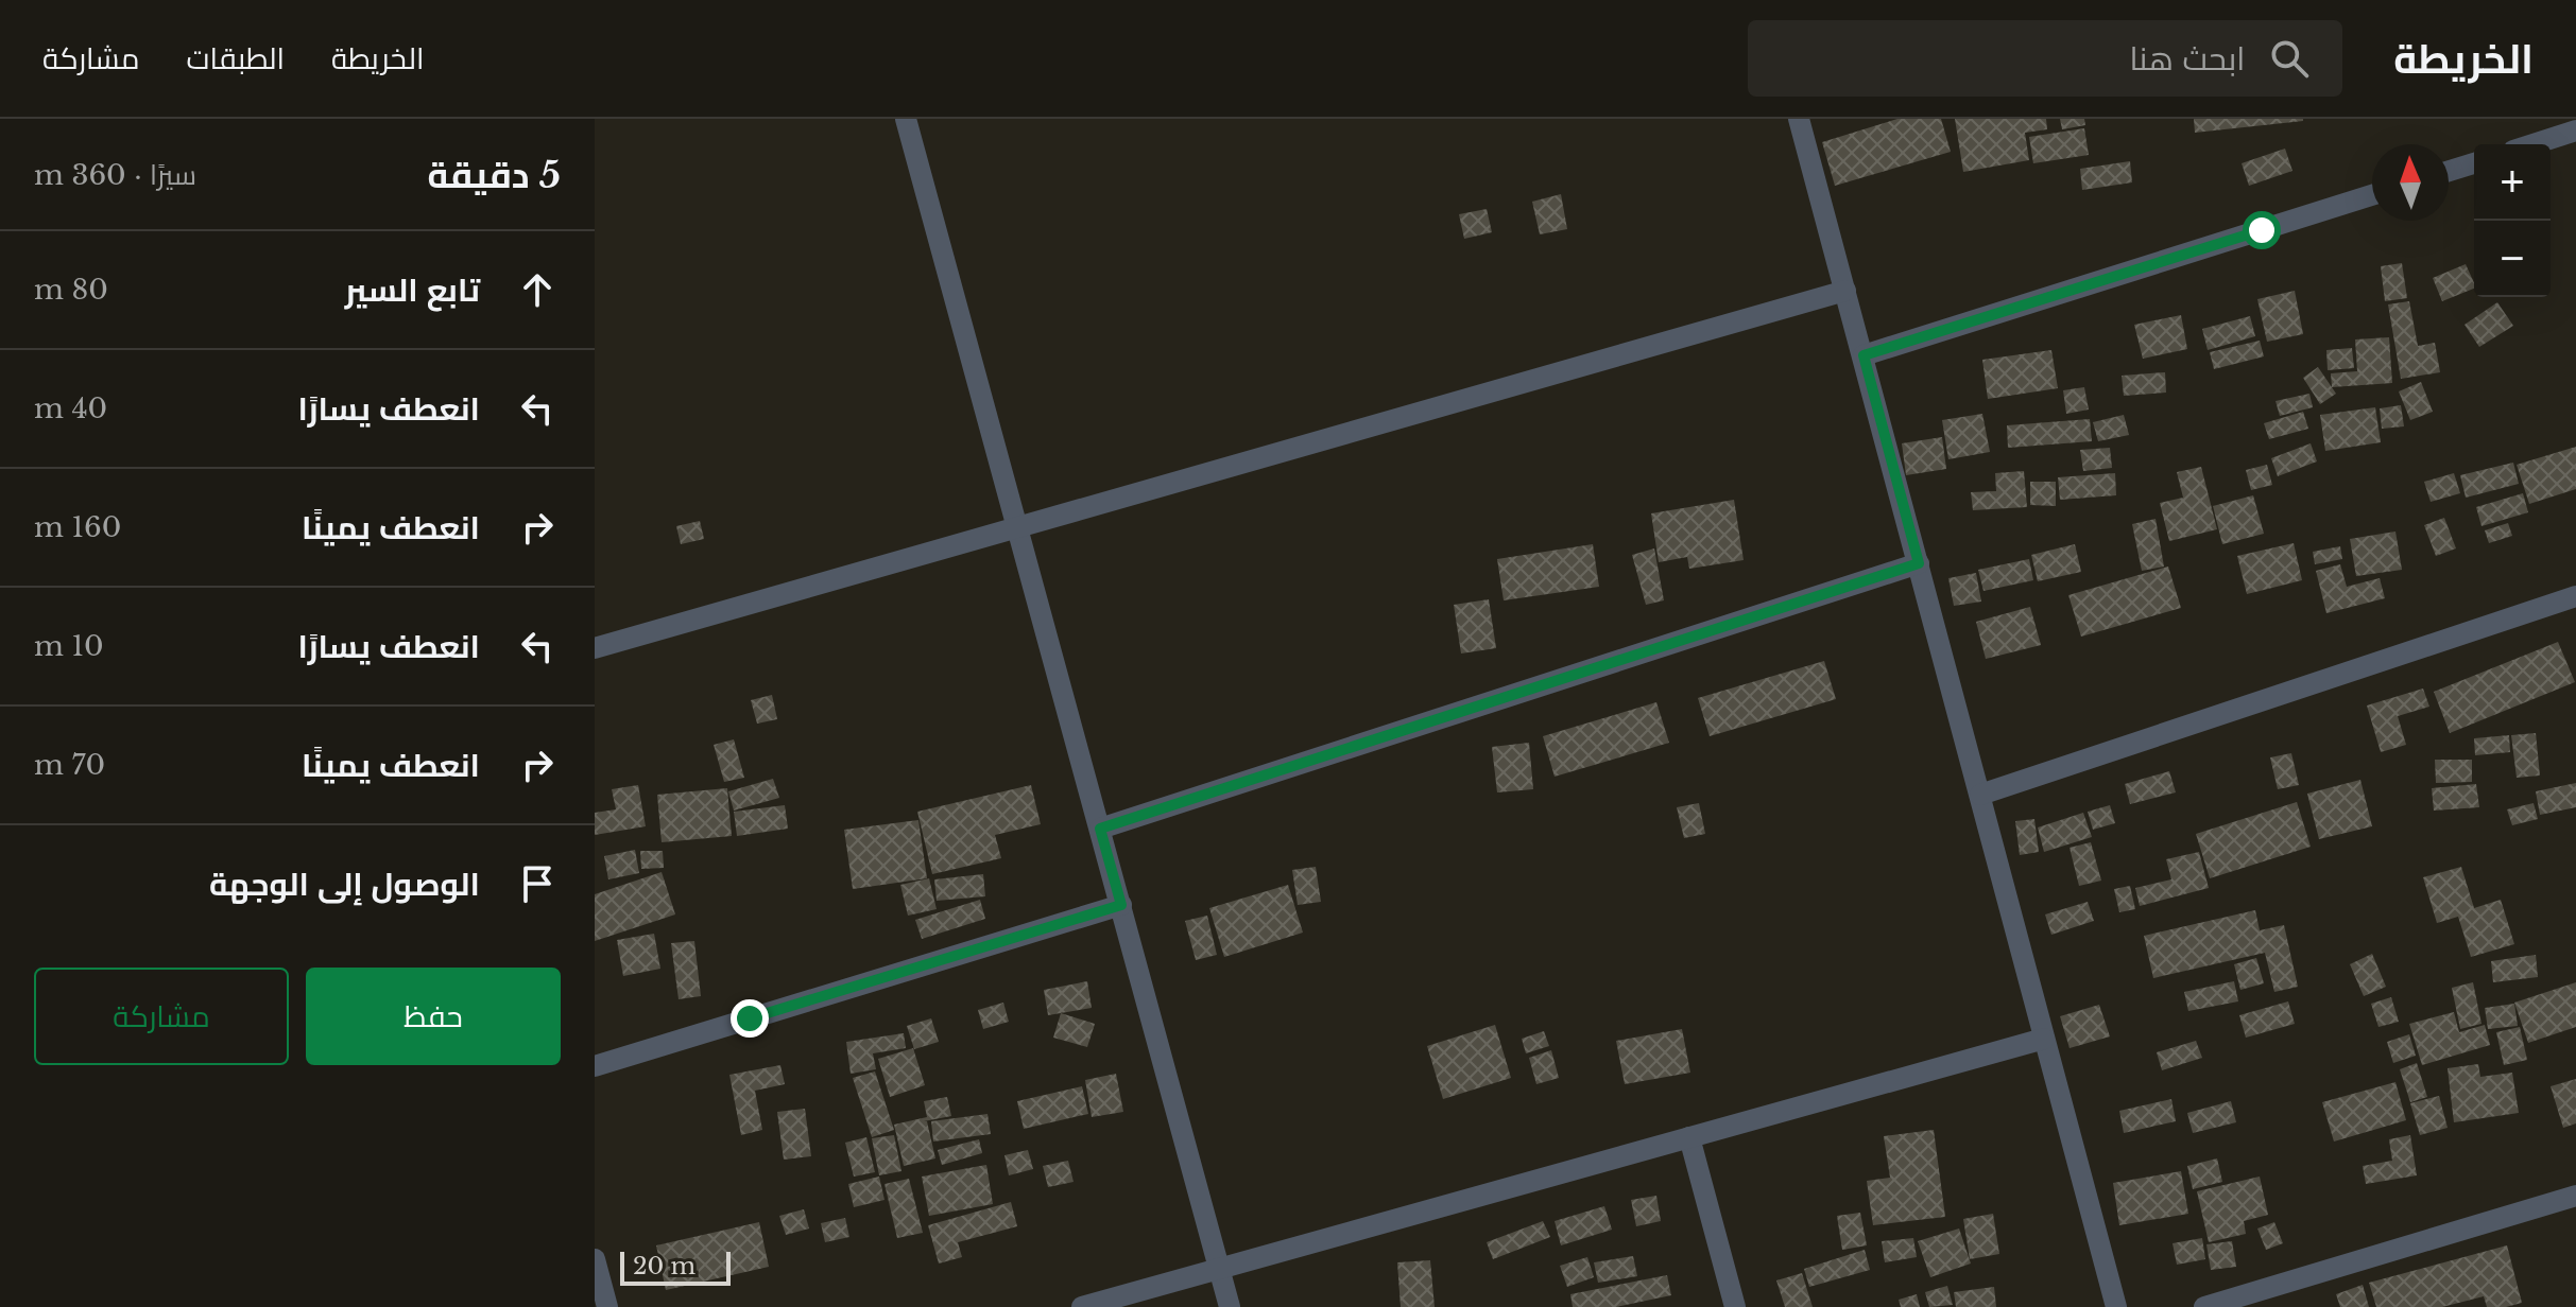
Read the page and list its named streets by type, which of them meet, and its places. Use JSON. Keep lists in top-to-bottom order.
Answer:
{
  "scale_bar": "20 m",
  "north": "top",
  "page": {
    "header": "الخريطة",
    "search": "ابحث هنا",
    "nav": ["الخريطة", "الطبقات", "مشاركة"],
    "heading": ["5 دقيقة", "سيرًا · 360 m"],
    "map_buttons": ["+", "−"],
    "list": [
      ["تابع السير", "80 m"],
      ["انعطف يسارًا", "40 m"],
      ["انعطف يمينًا", "160 m"],
      ["انعطف يسارًا", "10 m"],
      ["انعطف يمينًا", "70 m"],
      "الوصول إلى الوجهة"
    ],
    "buttons": ["حفظ", "مشاركة"],
    "scale": "20 m"
  }
}
